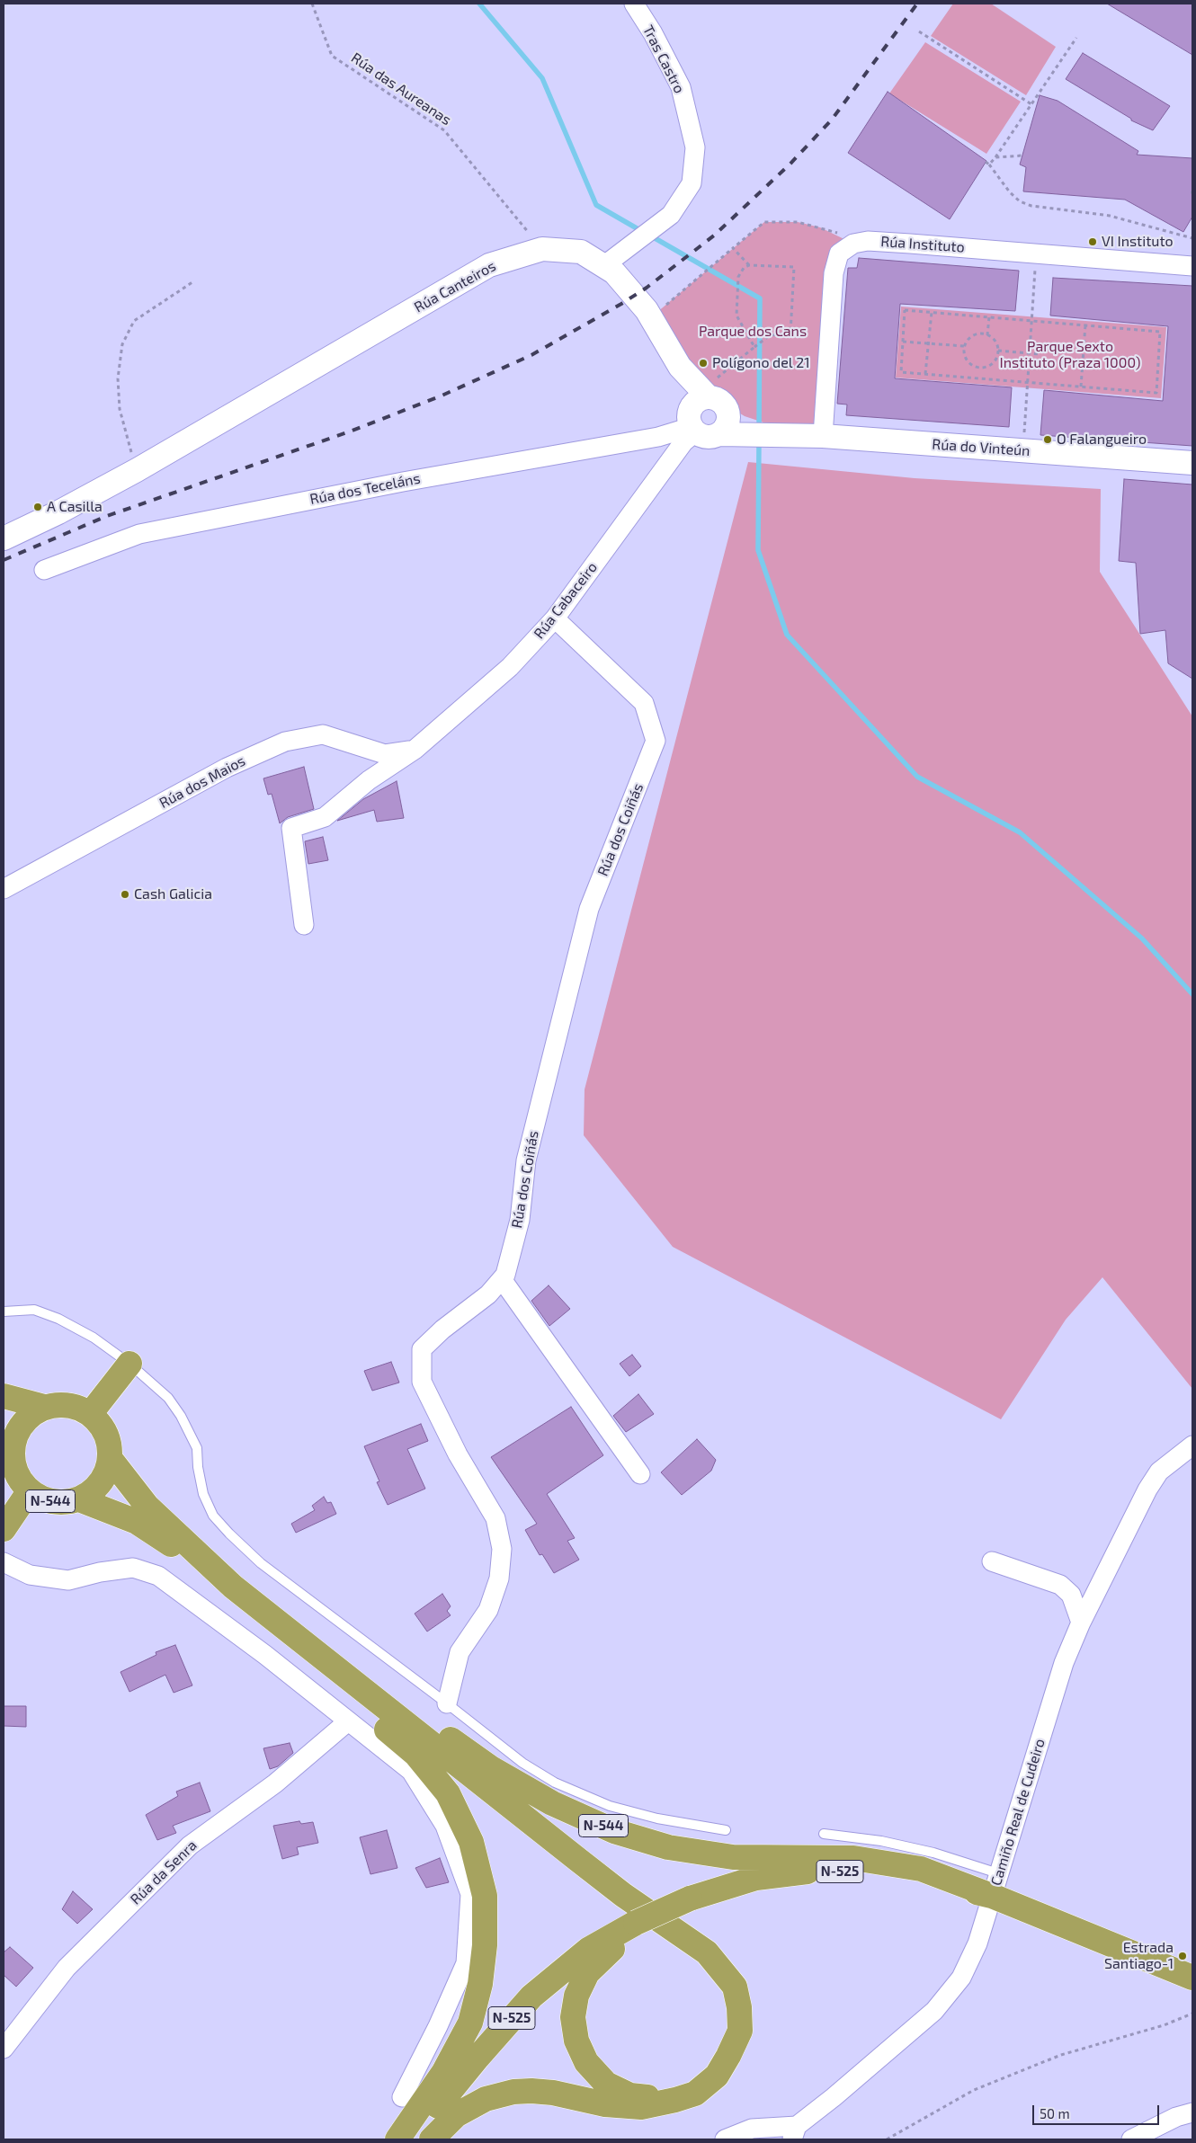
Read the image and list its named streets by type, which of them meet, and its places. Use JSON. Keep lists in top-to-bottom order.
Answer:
{
  "streets": {
    "highway": ["N-544", "N-525"],
    "street": [
      "Tras Castro",
      "Rúa Instituto",
      "Rúa Canteiros",
      "Rúa do Vinteún",
      "Rúa dos Teceláns",
      "Rúa Cabaceiro",
      "Rúa dos Maios",
      "Rúa dos Coiñás",
      "Camiño Real de Cudeiro",
      "Rúa da Senra"
    ],
    "path": ["Rúa das Aureanas"]
  },
  "crossings": [
    ["Tras Castro", "Rúa Canteiros"],
    ["Rúa das Aureanas", "Rúa Canteiros"],
    ["Rúa Instituto", "Rúa do Vinteún"],
    ["Rúa Canteiros", "Rúa dos Teceláns"],
    ["Rúa Canteiros", "Rúa Cabaceiro"],
    ["Rúa dos Teceláns", "Rúa Cabaceiro"],
    ["Rúa Cabaceiro", "Rúa dos Maios"],
    ["Rúa Cabaceiro", "Rúa dos Coiñás"],
    ["N-544", "Camiño Real de Cudeiro"],
    ["N-544", "N-525"],
    ["Camiño Real de Cudeiro", "N-525"]
  ],
  "parks": ["Parque dos Cans", "Parque Sexto Instituto (Praza 1000)"],
  "places": [
    "VI Instituto",
    "Polígono del 21",
    "O Falangueiro",
    "A Casilla",
    "Cash Galicia",
    "Estrada Santiago-1"
  ],
  "scale_bar": "50 m"
}
